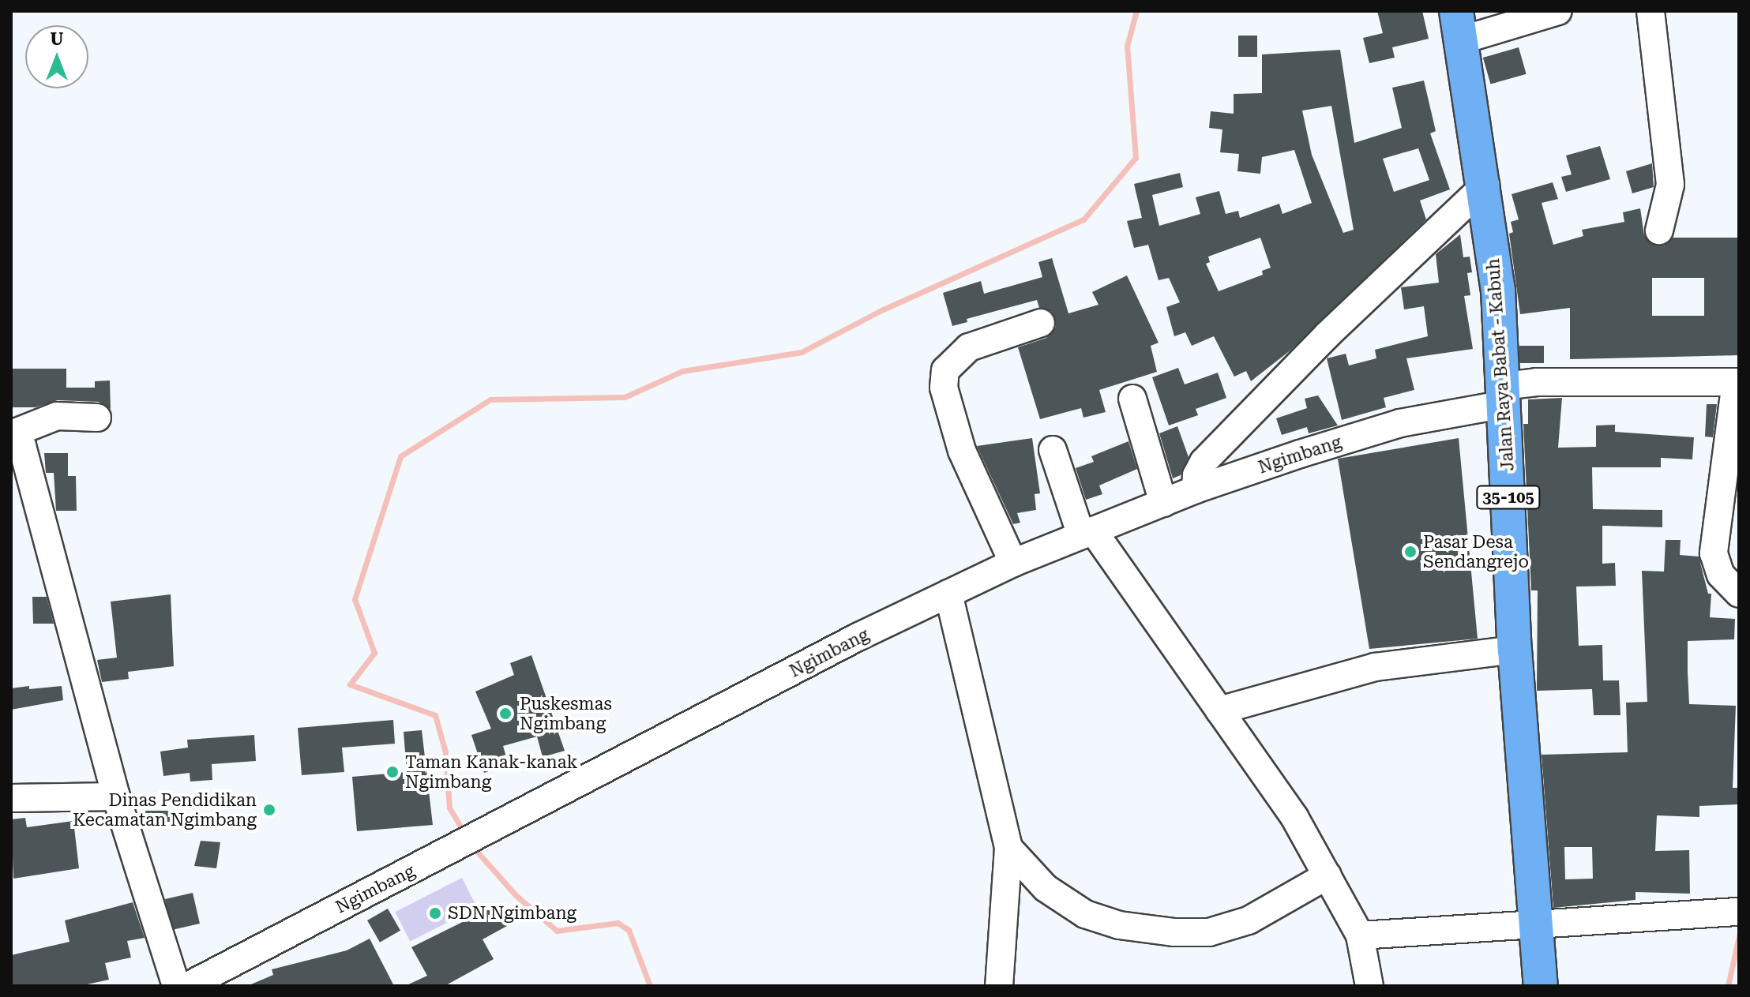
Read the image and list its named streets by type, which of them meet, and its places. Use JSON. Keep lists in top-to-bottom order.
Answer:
{
  "streets": {
    "main road": ["Jalan Raya Babat - Kabuh", "35-105"],
    "street": ["Ngimbang"]
  },
  "crossings": [
    ["Jalan Raya Babat - Kabuh", "Ngimbang"]
  ],
  "places": [
    "Pasar Desa Sendangrejo",
    "Puskesmas Ngimbang",
    "Taman Kanak-kanak Ngimbang",
    "Dinas Pendidikan Kecamatan Ngimbang",
    "SDN Ngimbang"
  ],
  "north": "top"
}
